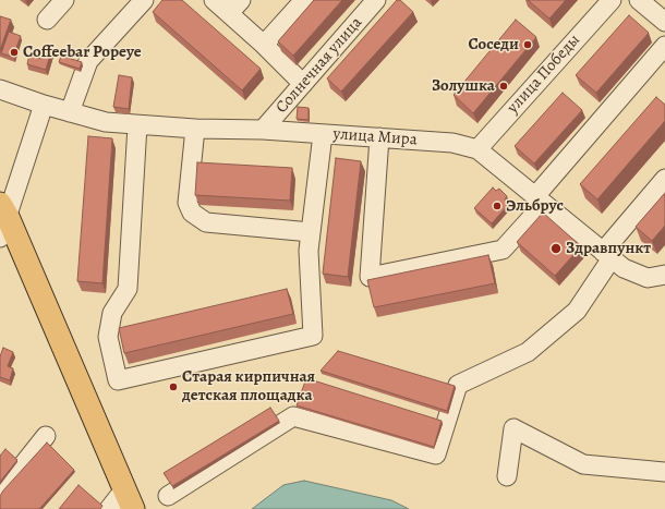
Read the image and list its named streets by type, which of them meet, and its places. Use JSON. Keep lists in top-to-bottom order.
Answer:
{
  "streets": {
    "street": ["Солнечная улица", "улица Победы", "улица Мира"]
  },
  "crossings": [
    ["Солнечная улица", "улица Мира"],
    ["улица Победы", "улица Мира"]
  ],
  "places": [
    "Соседи",
    "Coffeebar Popeye",
    "Золушка",
    "Эльбрус",
    "Здравпункт",
    "Старая кирпичная детская площадка"
  ]
}
